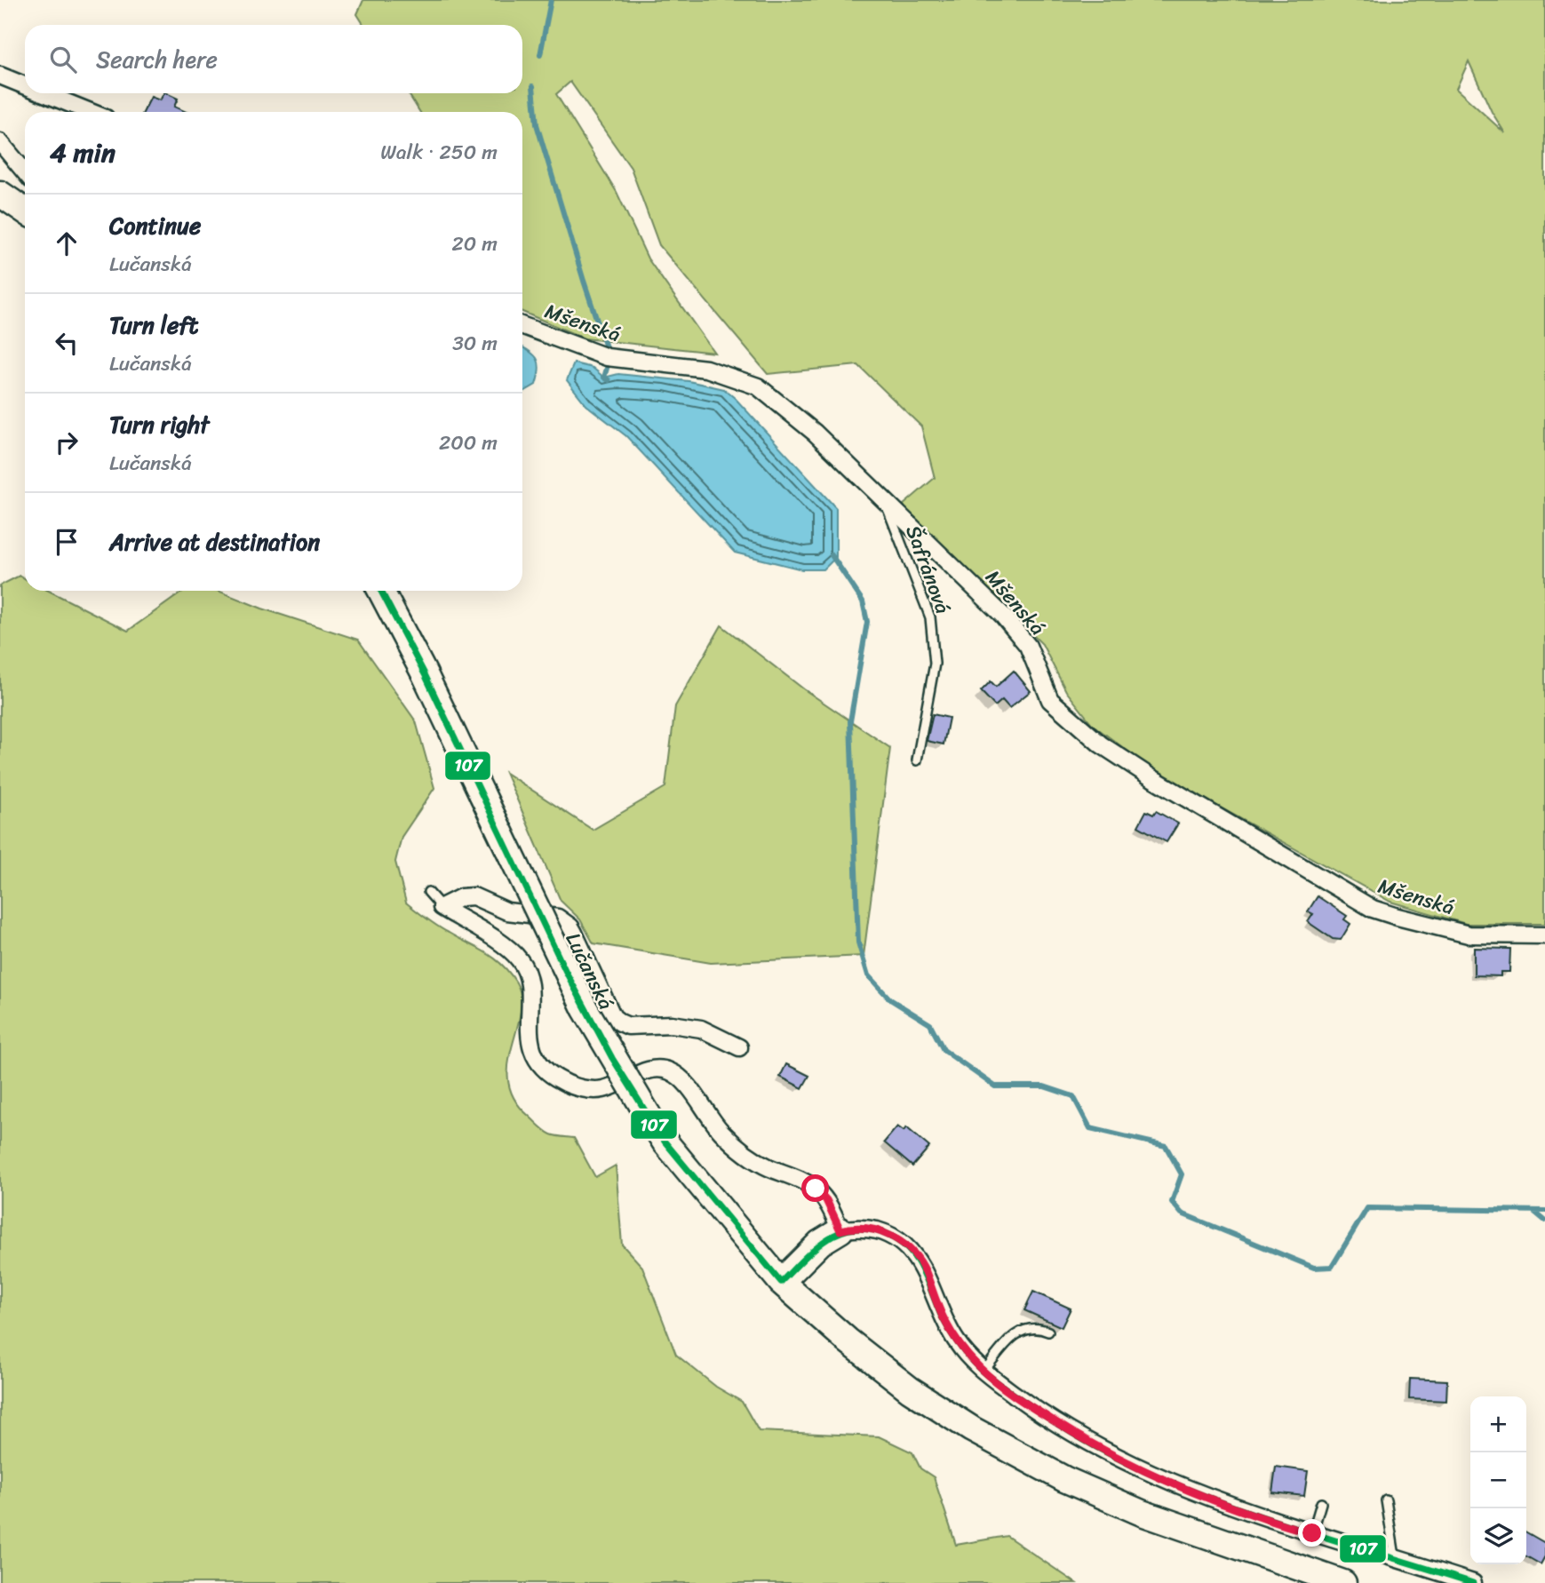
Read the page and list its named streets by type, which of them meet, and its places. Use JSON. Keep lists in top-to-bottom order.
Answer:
{
  "streets": {
    "street": ["Mšenská", "Lučanská"],
    "lane": ["Šafránová"]
  },
  "crossings": [
    ["Mšenská", "Šafránová"]
  ],
  "lines": ["transit line 107"],
  "page": {
    "search": "Search here",
    "heading": ["4 min", "Walk · 250 m"],
    "list": [
      ["Continue", "Lučanská", "20 m"],
      ["Turn left", "Lučanská", "30 m"],
      ["Turn right", "Lučanská", "200 m"],
      "Arrive at destination"
    ],
    "map_buttons": ["+", "−"]
  }
}
